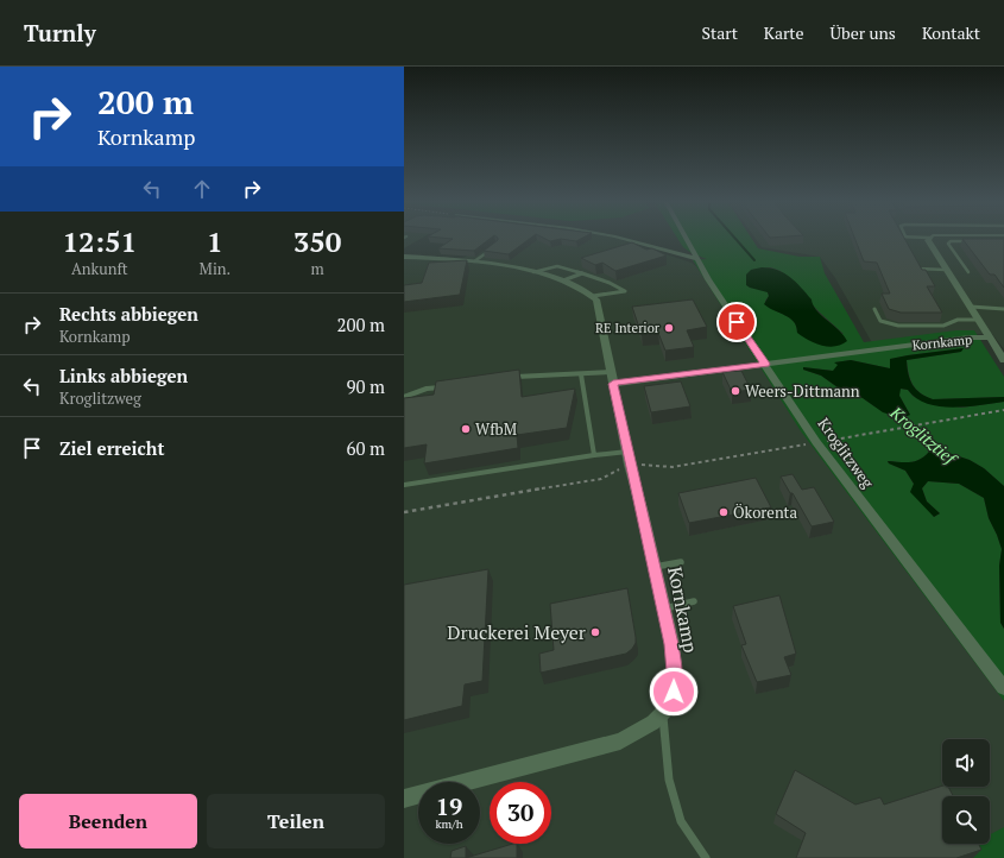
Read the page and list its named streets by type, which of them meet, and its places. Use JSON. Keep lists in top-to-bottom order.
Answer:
{
  "streets": {
    "street": ["Kornkamp", "Kroglitzweg"]
  },
  "crossings": [
    ["Kornkamp", "Kroglitzweg"]
  ],
  "water": ["Kroglitztief"],
  "places": [
    "RE Interior",
    "Weers-Dittmann",
    "WfbM",
    "Ökorenta",
    "Druckerei Meyer"
  ],
  "page": {
    "header": "Turnly",
    "nav": [
      "Start",
      "Karte",
      "Über uns",
      "Kontakt"
    ],
    "turn": ["200 m", "Kornkamp"],
    "eta": [
      "12:51",
      "Ankunft",
      "1",
      "Min.",
      "350",
      "m"
    ],
    "list": [
      {
        "name": "Rechts abbiegen",
        "note": "Kornkamp",
        "value": "200 m"
      },
      {
        "name": "Links abbiegen",
        "note": "Kroglitzweg",
        "value": "90 m"
      },
      {
        "name": "Ziel erreicht",
        "value": "60 m"
      }
    ],
    "speed": "19 km/h",
    "limit": "30",
    "buttons": ["Beenden", "Teilen"]
  }
}
